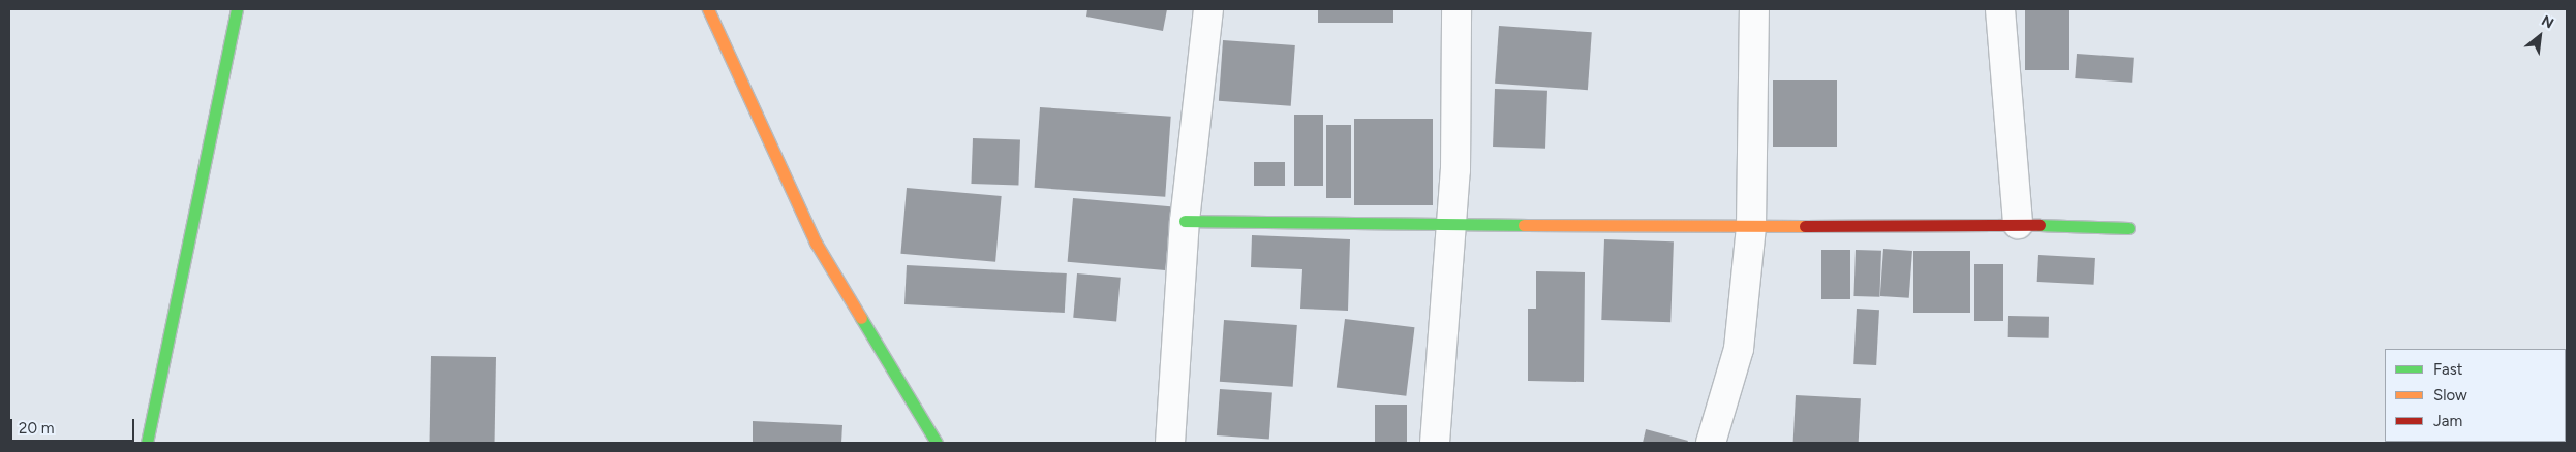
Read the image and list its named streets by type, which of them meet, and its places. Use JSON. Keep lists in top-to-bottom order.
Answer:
{
  "legend": ["Fast", "Slow", "Jam"],
  "scale_bar": "20 m",
  "north": "top right"
}
